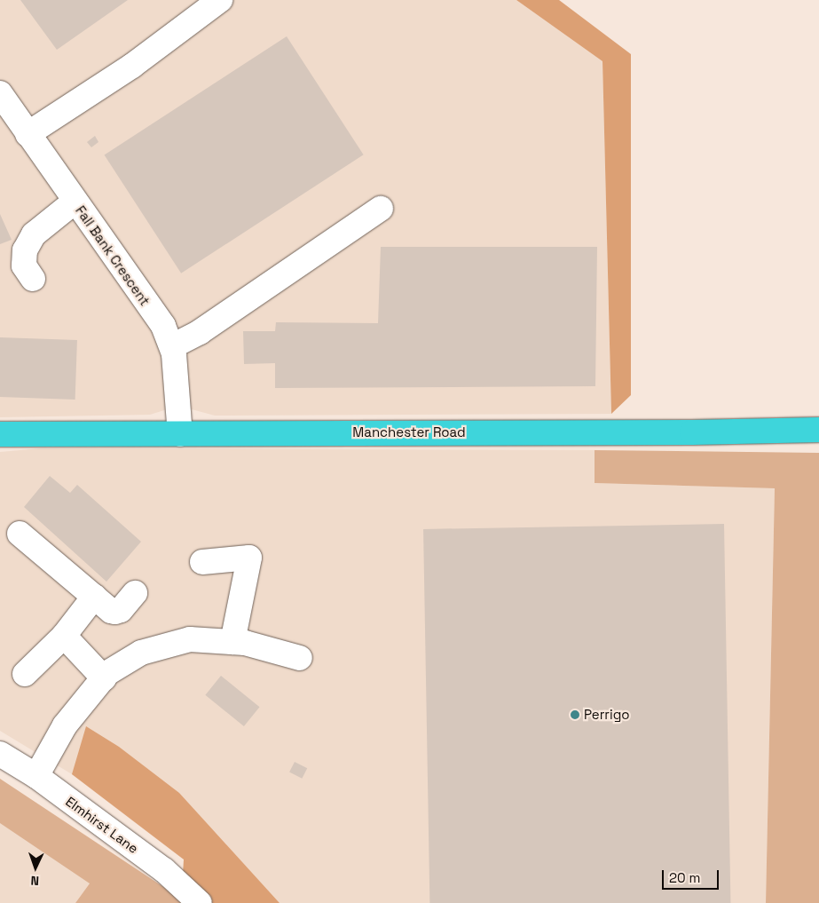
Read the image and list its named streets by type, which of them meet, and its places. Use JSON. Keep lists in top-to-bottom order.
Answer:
{
  "streets": {
    "highway": ["Manchester Road"],
    "street": ["Fall Bank Crescent", "Elmhirst Lane"]
  },
  "crossings": [
    ["Fall Bank Crescent", "Manchester Road"]
  ],
  "places": ["Perrigo"],
  "scale_bar": "20 m",
  "north": "bottom"
}
